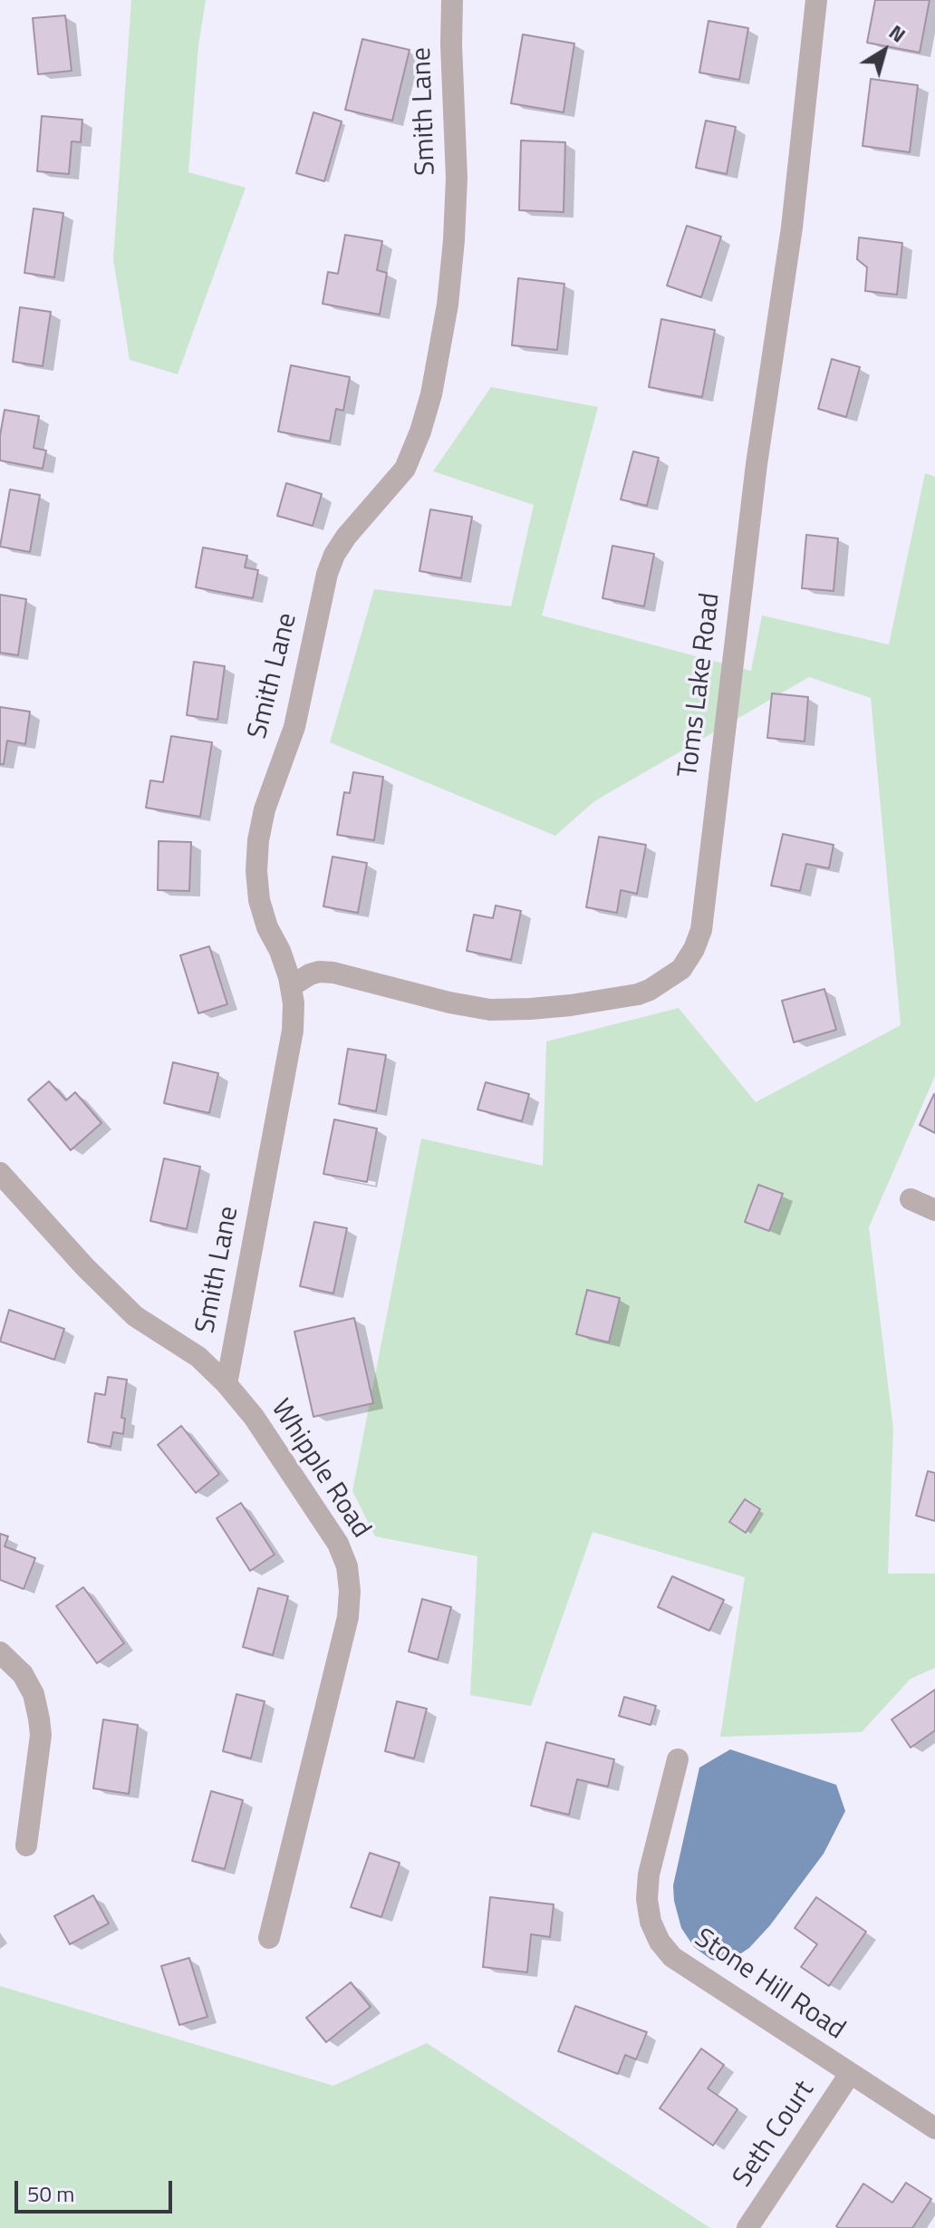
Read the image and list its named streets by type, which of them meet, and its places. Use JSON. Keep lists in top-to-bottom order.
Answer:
{
  "streets": {
    "street": [
      "Smith Lane",
      "Toms Lake Road",
      "Whipple Road",
      "Stone Hill Road",
      "Seth Court"
    ]
  },
  "crossings": [
    ["Smith Lane", "Toms Lake Road"],
    ["Smith Lane", "Whipple Road"],
    ["Stone Hill Road", "Seth Court"]
  ],
  "scale_bar": "50 m",
  "north": "top right"
}
